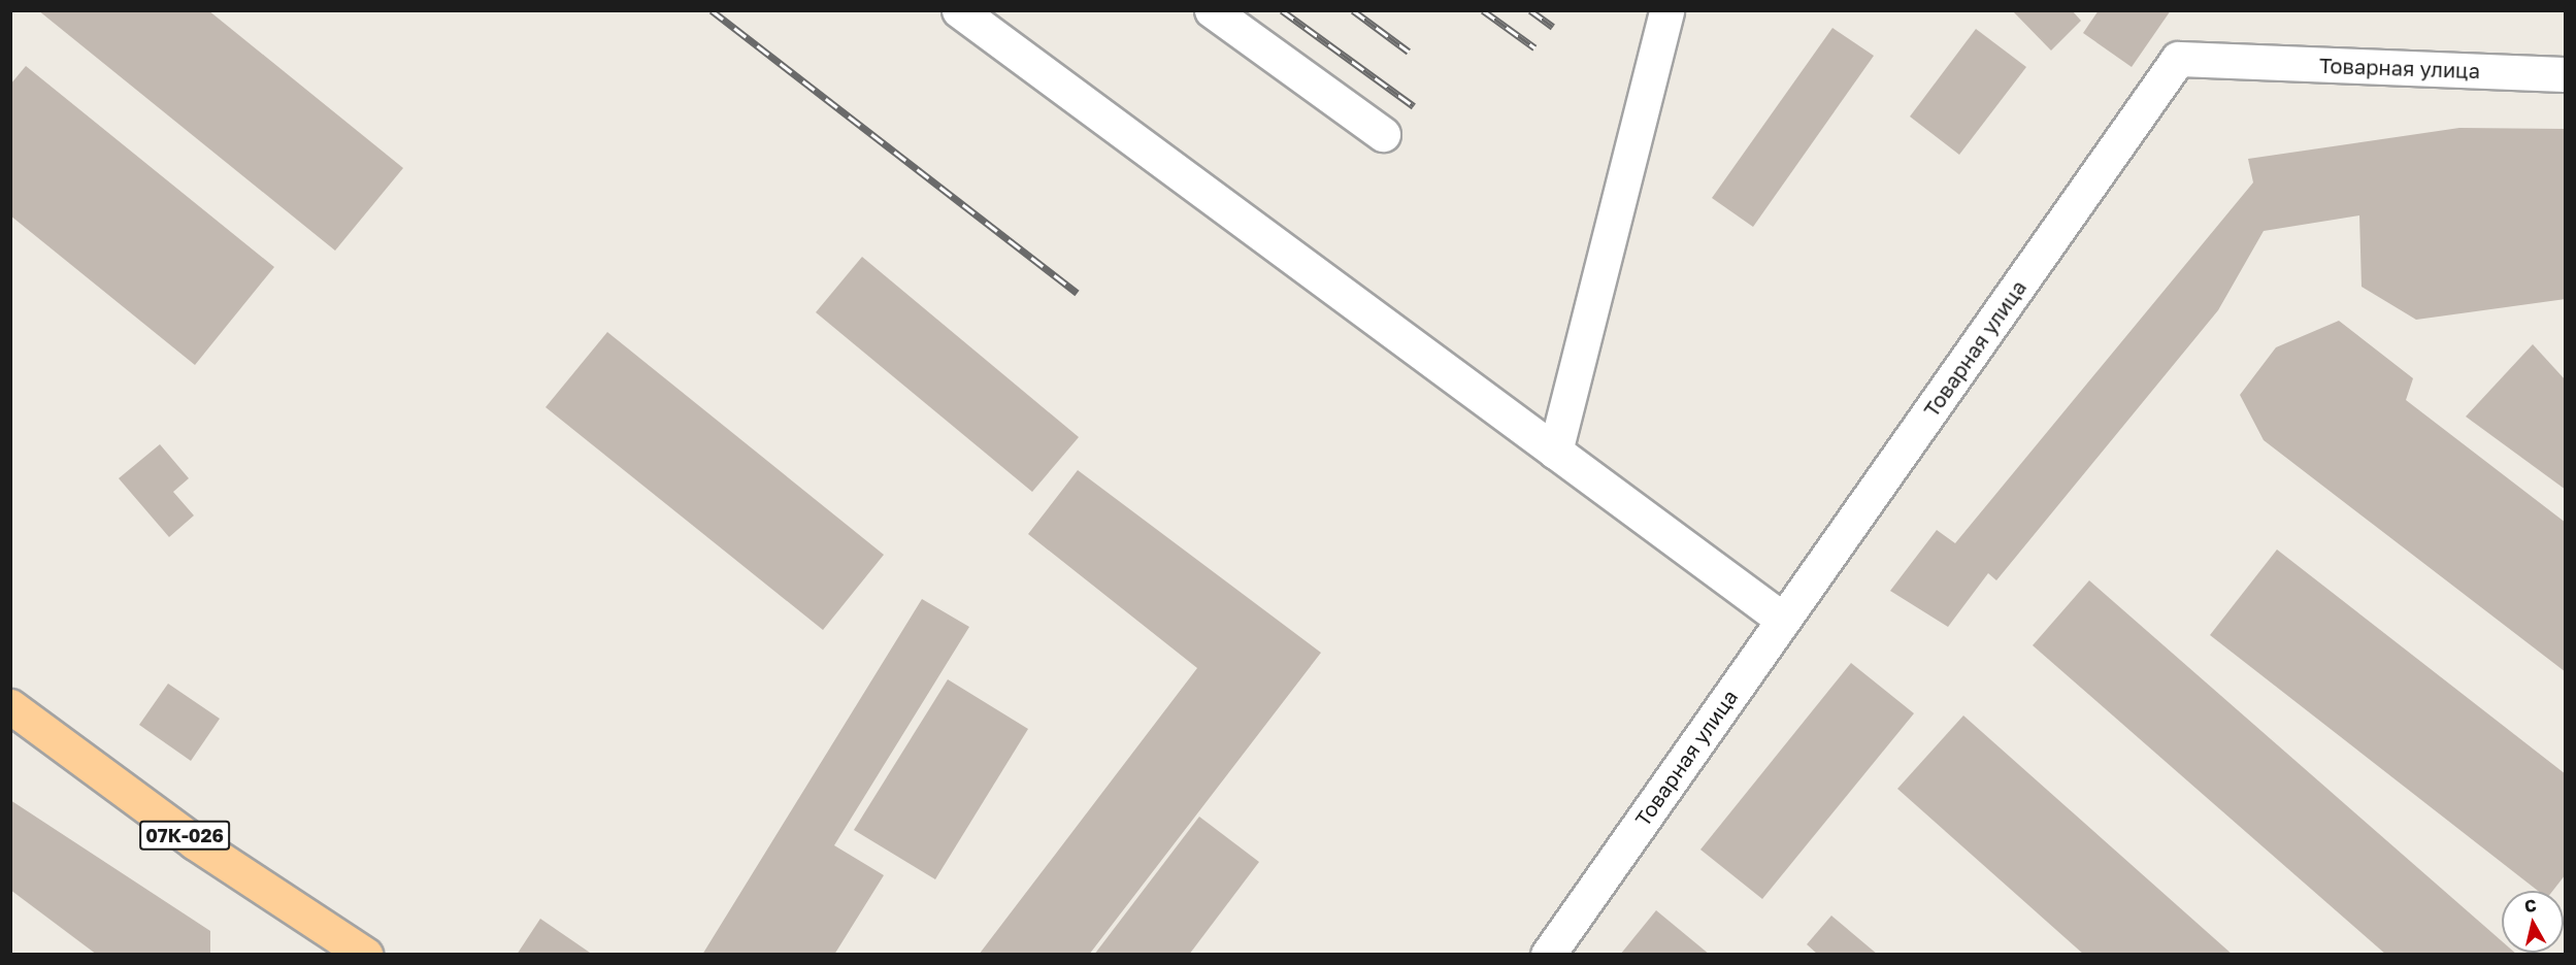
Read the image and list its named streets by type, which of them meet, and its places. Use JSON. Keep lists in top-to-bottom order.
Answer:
{
  "streets": {
    "main road": ["07К-026"],
    "street": ["Товарная улица"]
  },
  "north": "top"
}
